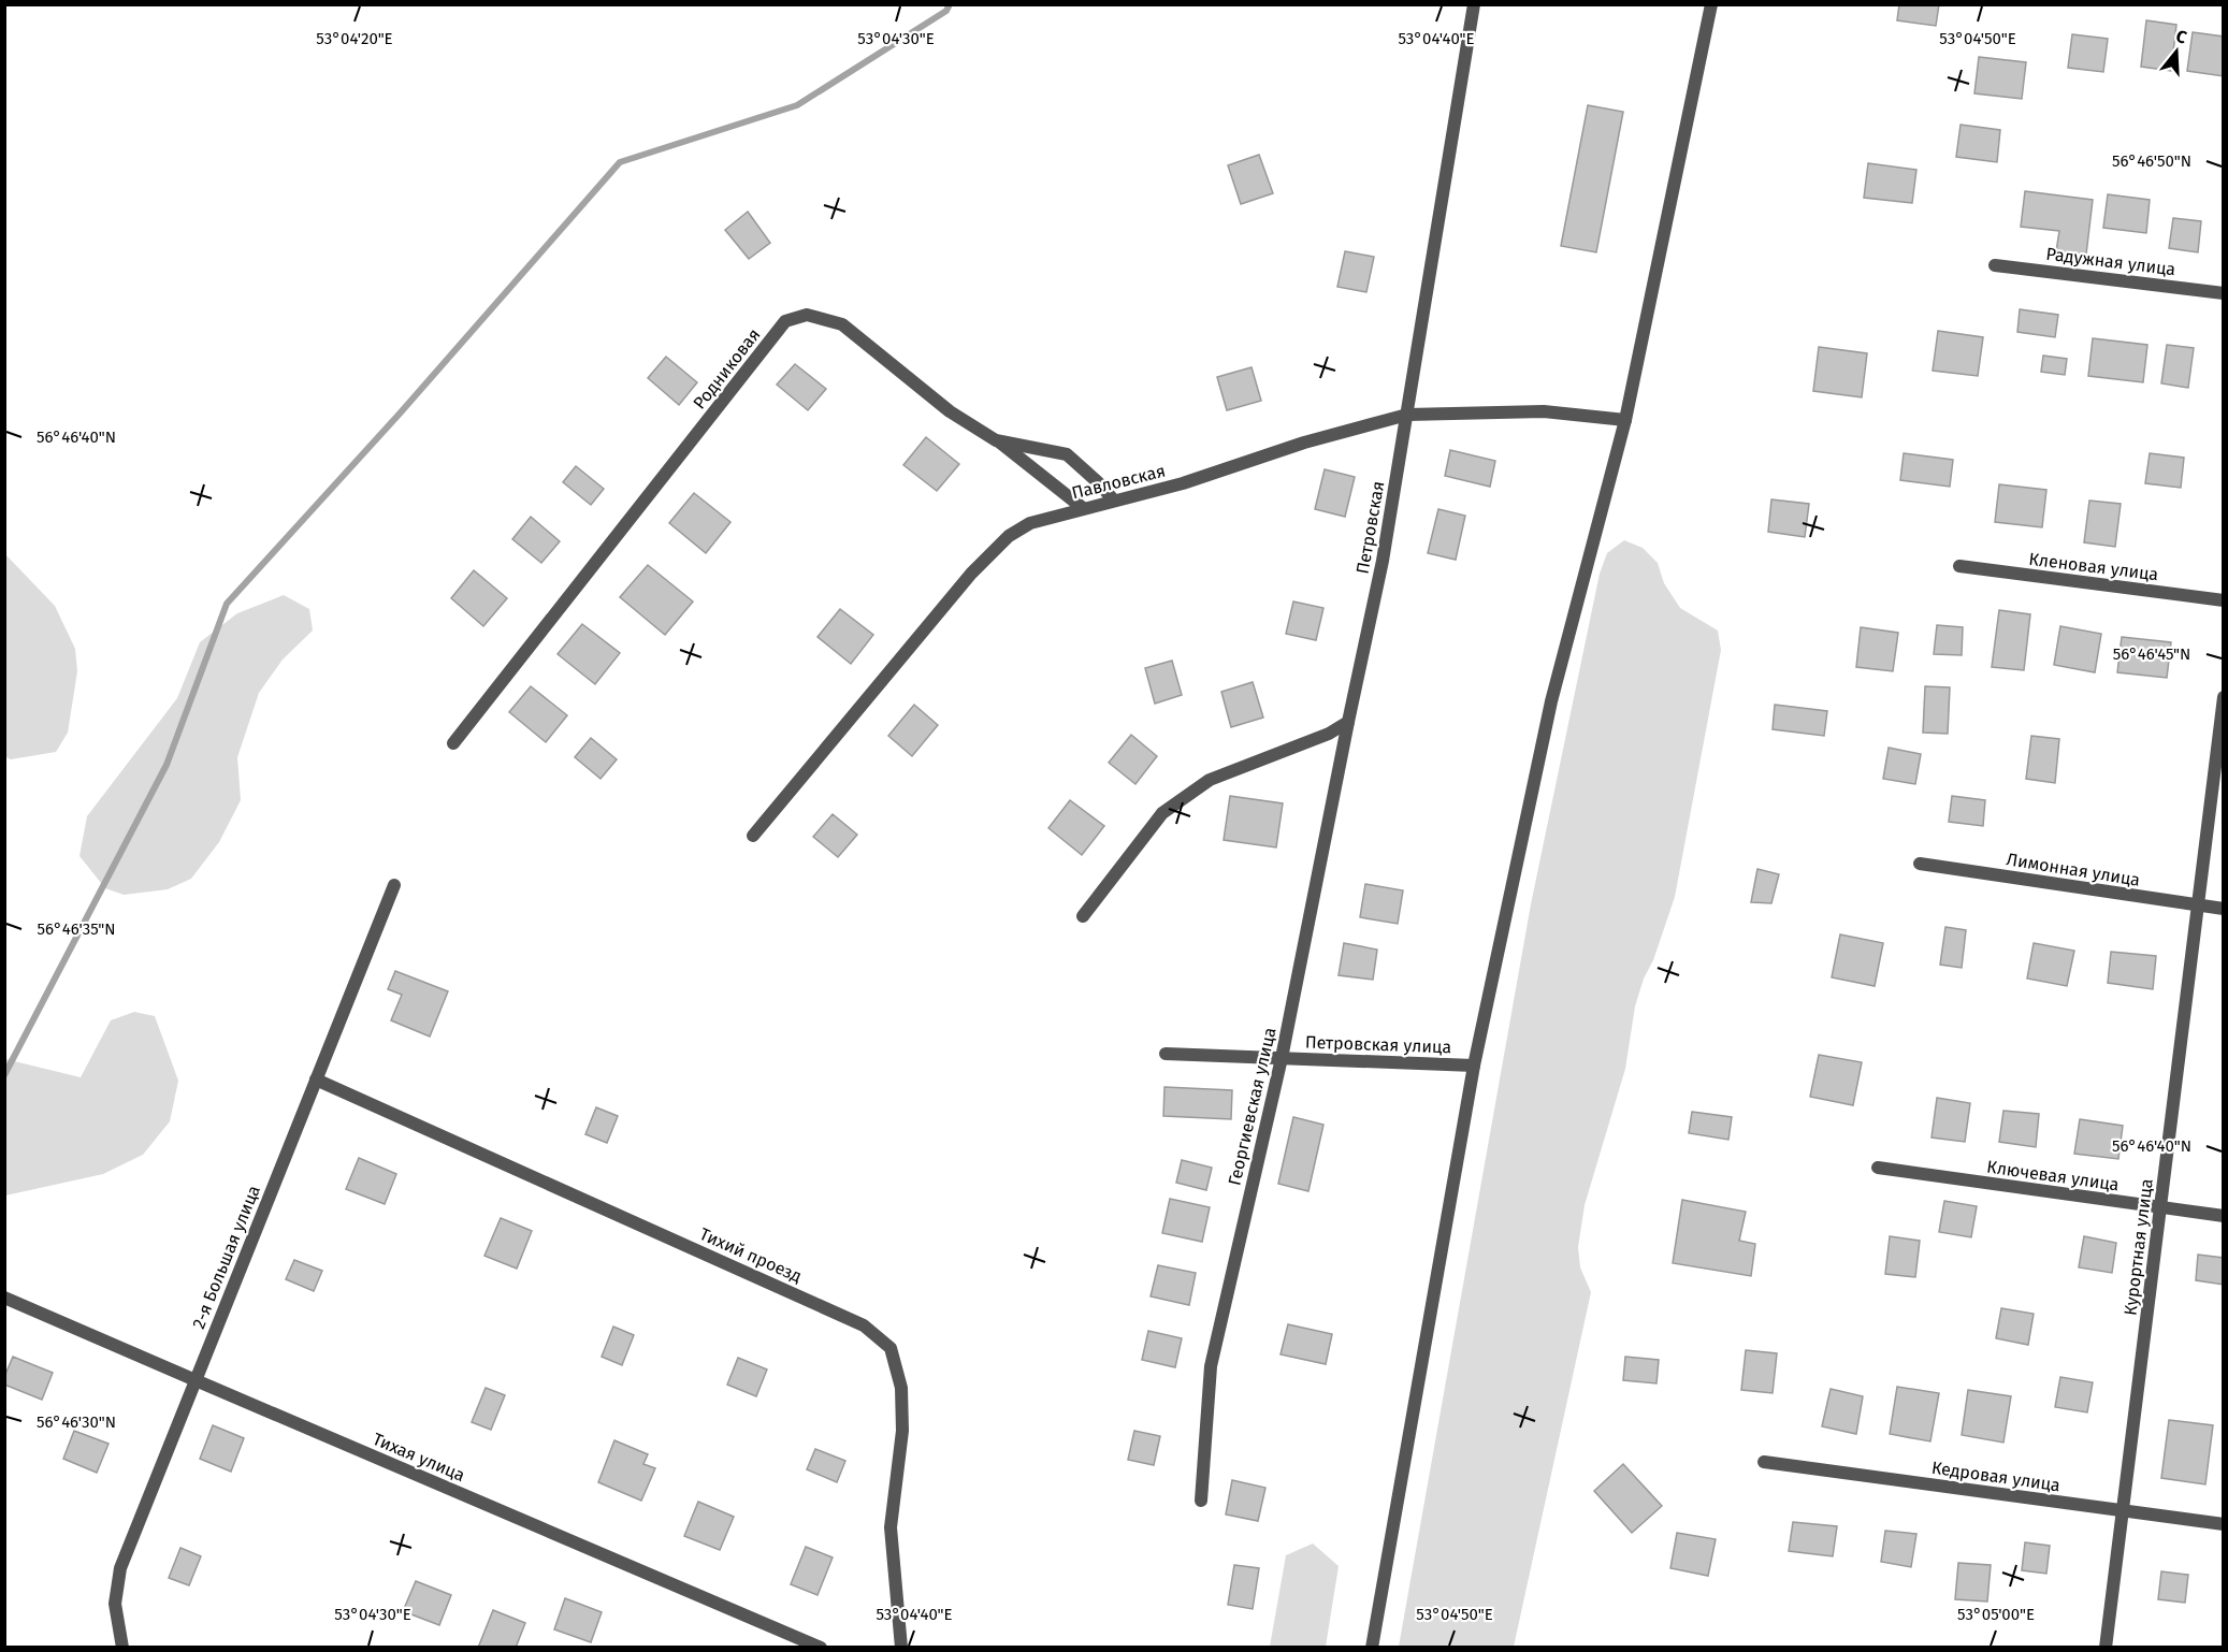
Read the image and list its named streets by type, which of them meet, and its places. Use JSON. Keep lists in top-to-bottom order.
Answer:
{
  "streets": {
    "street": [
      "Радужная улица",
      "Родниковая",
      "Павловская",
      "Петровская",
      "Кленовая улица",
      "Лимонная улица",
      "Петровская улица",
      "Георгиевская улица",
      "Ключевая улица",
      "Курортная улица",
      "Тихий проезд",
      "2-я Большая улица",
      "Тихая улица",
      "Кедровая улица"
    ]
  },
  "crossings": [
    ["Родниковая", "Павловская"],
    ["Павловская", "Петровская"],
    ["Петровская", "Георгиевская улица"],
    ["Лимонная улица", "Курортная улица"],
    ["Петровская улица", "Георгиевская улица"],
    ["Ключевая улица", "Курортная улица"],
    ["Курортная улица", "Кедровая улица"],
    ["Тихий проезд", "2-я Большая улица"],
    ["2-я Большая улица", "Тихая улица"]
  ],
  "north": "top",
  "coordinates": [
    "53°04'20\"E",
    "53°04'30\"E",
    "53°04'40\"E",
    "53°04'50\"E",
    "56°46'50\"N",
    "56°46'40\"N",
    "56°46'45\"N",
    "56°46'35\"N",
    "56°46'30\"N",
    "53°05'00\"E"
  ]
}
